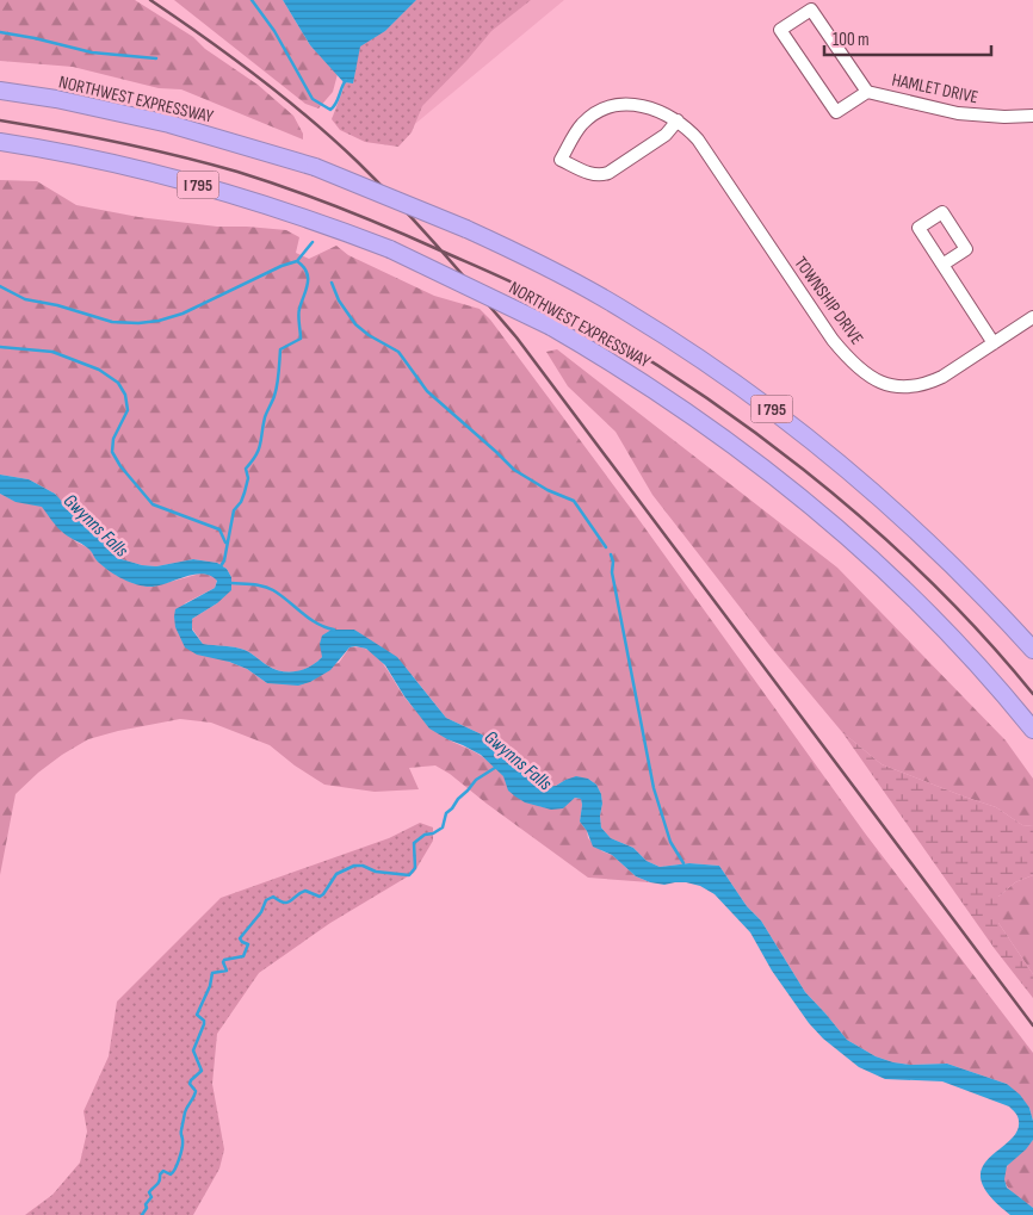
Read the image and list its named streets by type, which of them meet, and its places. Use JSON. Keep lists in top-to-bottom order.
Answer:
{
  "streets": {
    "highway": ["NORTHWEST EXPRESSWAY", "I 795"],
    "street": ["HAMLET DRIVE", "TOWNSHIP DRIVE"]
  },
  "water": ["Gwynns Falls"],
  "scale_bar": "100 m"
}
